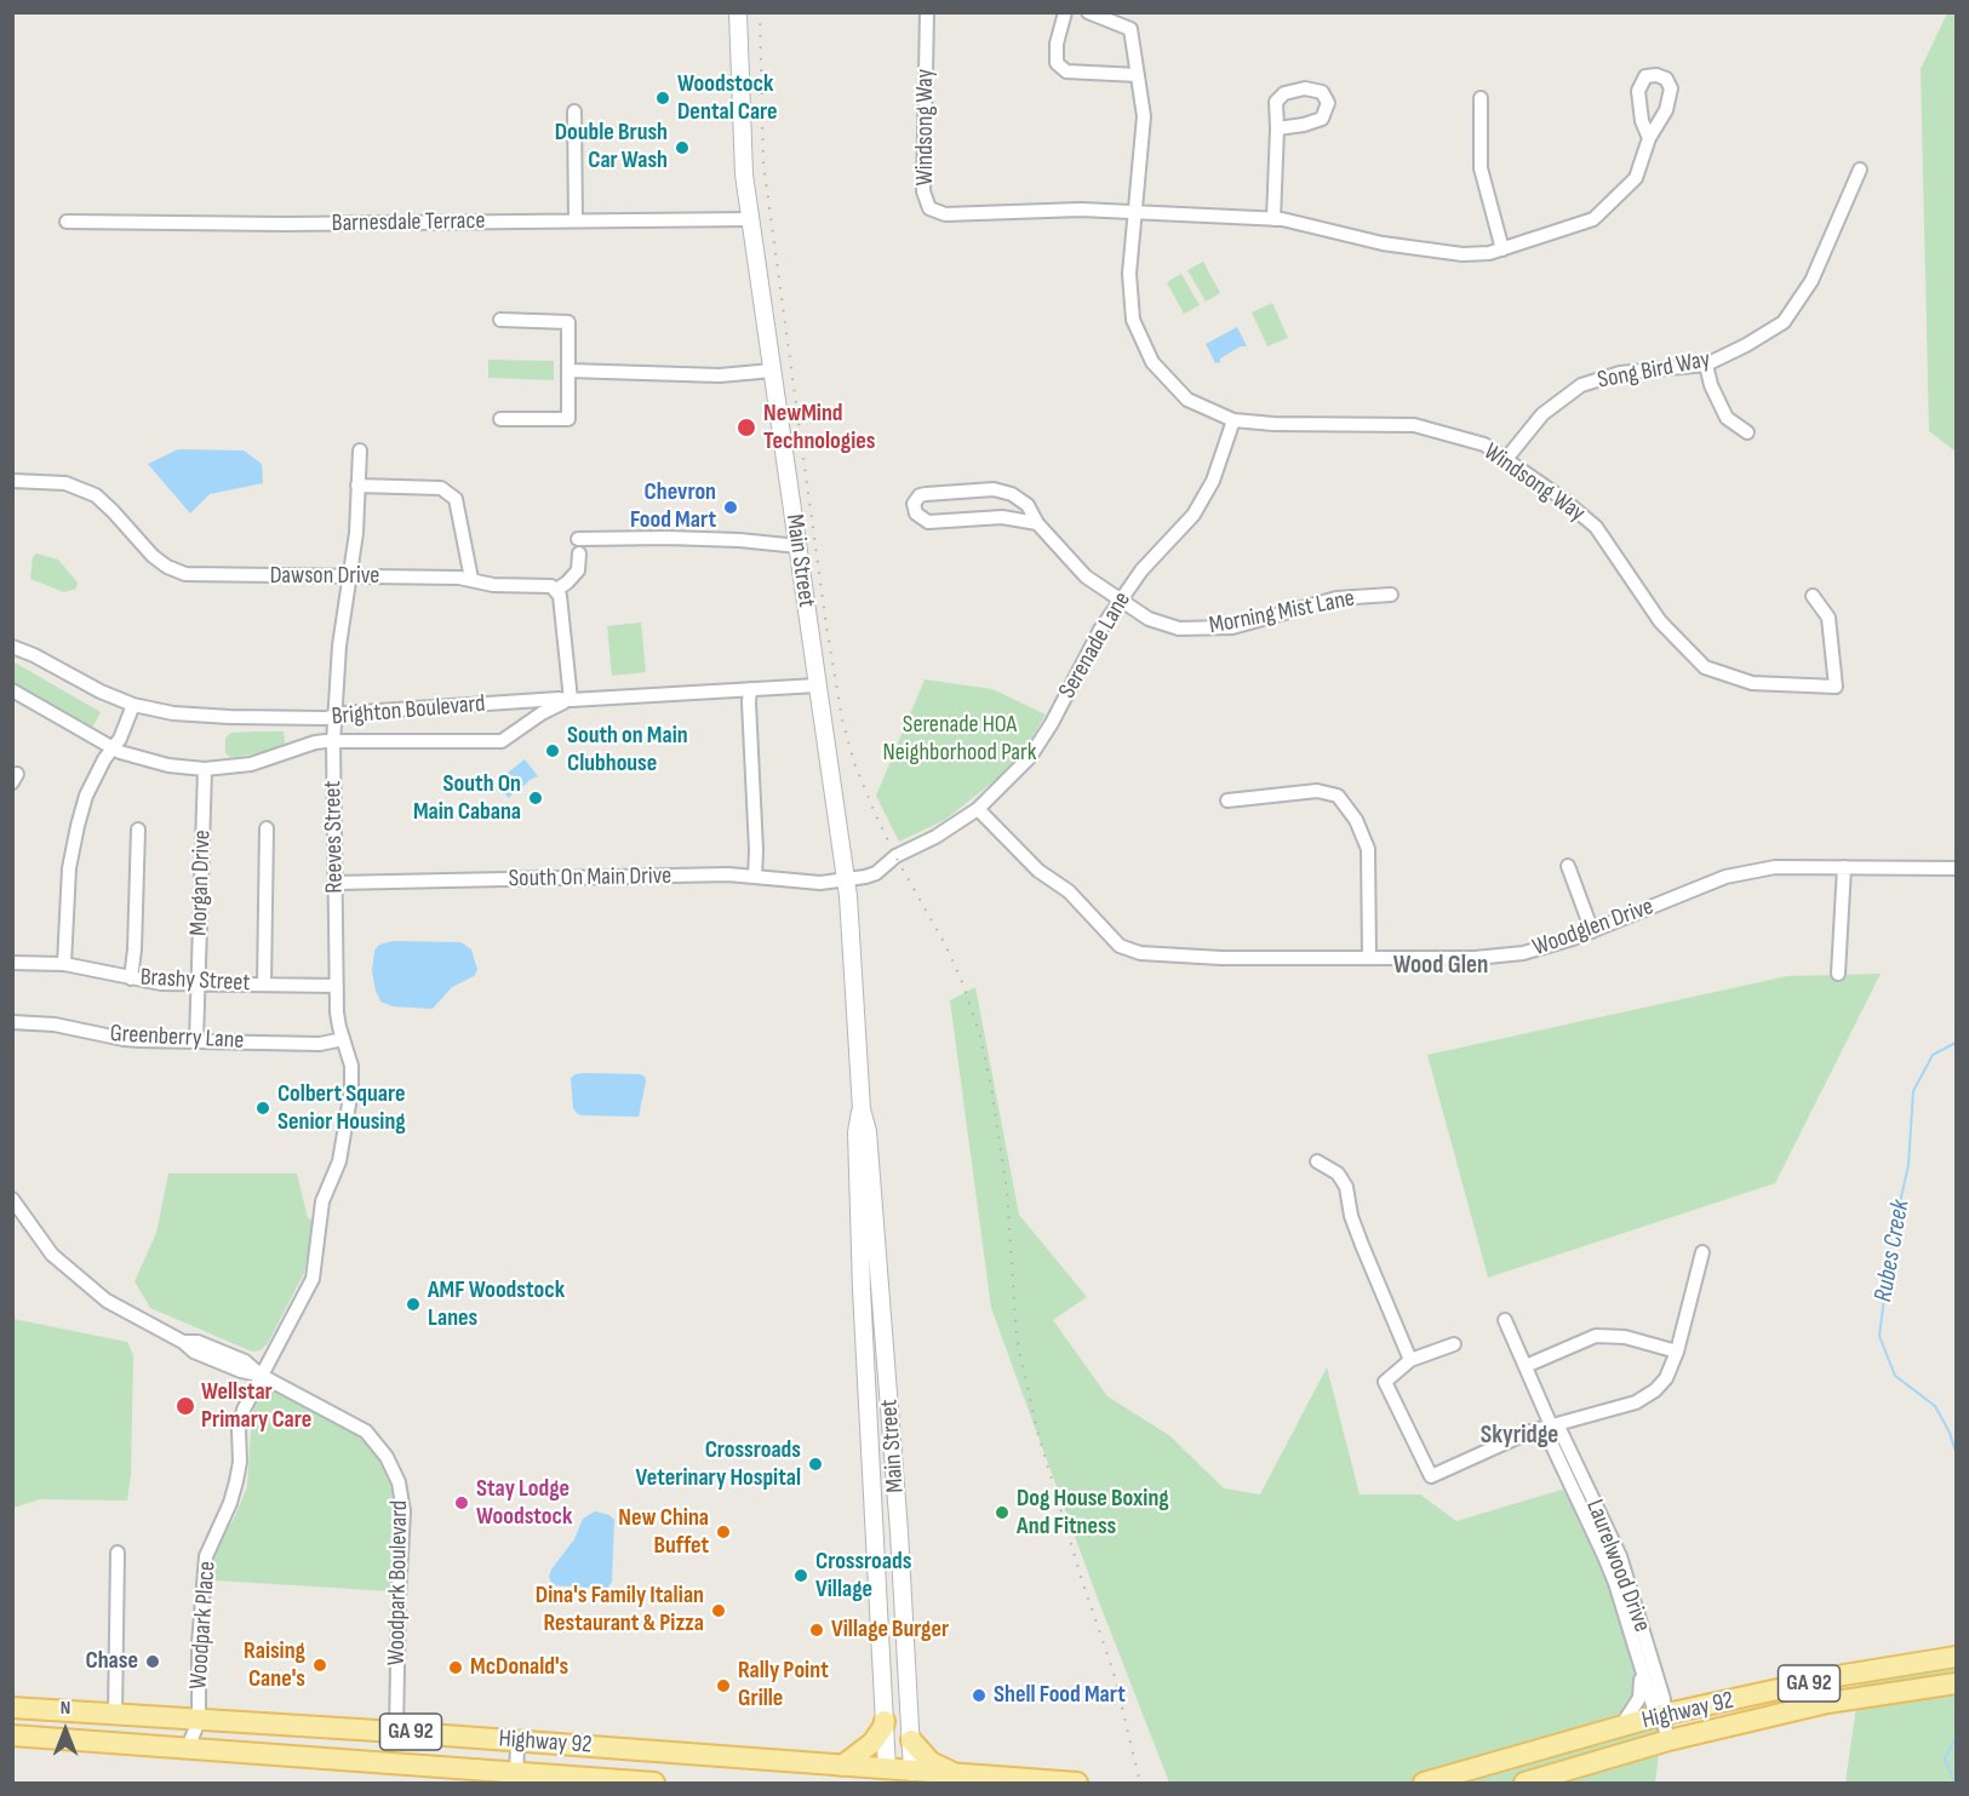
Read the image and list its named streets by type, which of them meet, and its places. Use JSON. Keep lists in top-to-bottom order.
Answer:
{
  "streets": {
    "main road": ["Main Street", "GA 92", "Highway 92"],
    "street": [
      "Windsong Way",
      "Barnesdale Terrace",
      "Song Bird Way",
      "Dawson Drive",
      "Morning Mist Lane",
      "Serenade Lane",
      "Brighton Boulevard",
      "Reeves Street",
      "South On Main Drive",
      "Morgan Drive",
      "Woodglen Drive",
      "Brashy Street",
      "Greenberry Lane",
      "Laurelwood Drive",
      "Woodpark Boulevard",
      "Woodpark Place"
    ]
  },
  "crossings": [
    ["Windsong Way", "Song Bird Way"],
    ["Windsong Way", "Serenade Lane"],
    ["Barnesdale Terrace", "Main Street"],
    ["Main Street", "Serenade Lane"],
    ["Main Street", "Brighton Boulevard"],
    ["Main Street", "South On Main Drive"],
    ["Main Street", "Highway 92"],
    ["Dawson Drive", "Reeves Street"],
    ["Morning Mist Lane", "Serenade Lane"],
    ["Serenade Lane", "South On Main Drive"],
    ["Serenade Lane", "Woodglen Drive"],
    ["Brighton Boulevard", "Reeves Street"],
    ["Reeves Street", "South On Main Drive"],
    ["Reeves Street", "Brashy Street"],
    ["Reeves Street", "Greenberry Lane"],
    ["Reeves Street", "Woodpark Place"],
    ["Morgan Drive", "Brashy Street"],
    ["Morgan Drive", "Greenberry Lane"],
    ["Laurelwood Drive", "Highway 92"],
    ["Woodpark Boulevard", "Woodpark Place"],
    ["Woodpark Boulevard", "Highway 92"],
    ["Woodpark Place", "Highway 92"]
  ],
  "districts": ["Wood Glen", "Skyridge"],
  "water": ["Rubes Creek"],
  "parks": ["Serenade HOA Neighborhood Park"],
  "places": [
    "Woodstock Dental Care",
    "Double Brush Car Wash",
    "NewMind Technologies",
    "Chevron Food Mart",
    "South on Main Clubhouse",
    "South On Main Cabana",
    "Colbert Square Senior Housing",
    "AMF Woodstock Lanes",
    "Wellstar Primary Care",
    "Crossroads Veterinary Hospital",
    "Stay Lodge Woodstock",
    "Dog House Boxing And Fitness",
    "New China Buffet",
    "Crossroads Village",
    "Dina's Family Italian Restaurant & Pizza",
    "Village Burger",
    "Chase",
    "Raising Cane's",
    "McDonald's",
    "Rally Point Grille",
    "Shell Food Mart"
  ],
  "north": "top"
}
